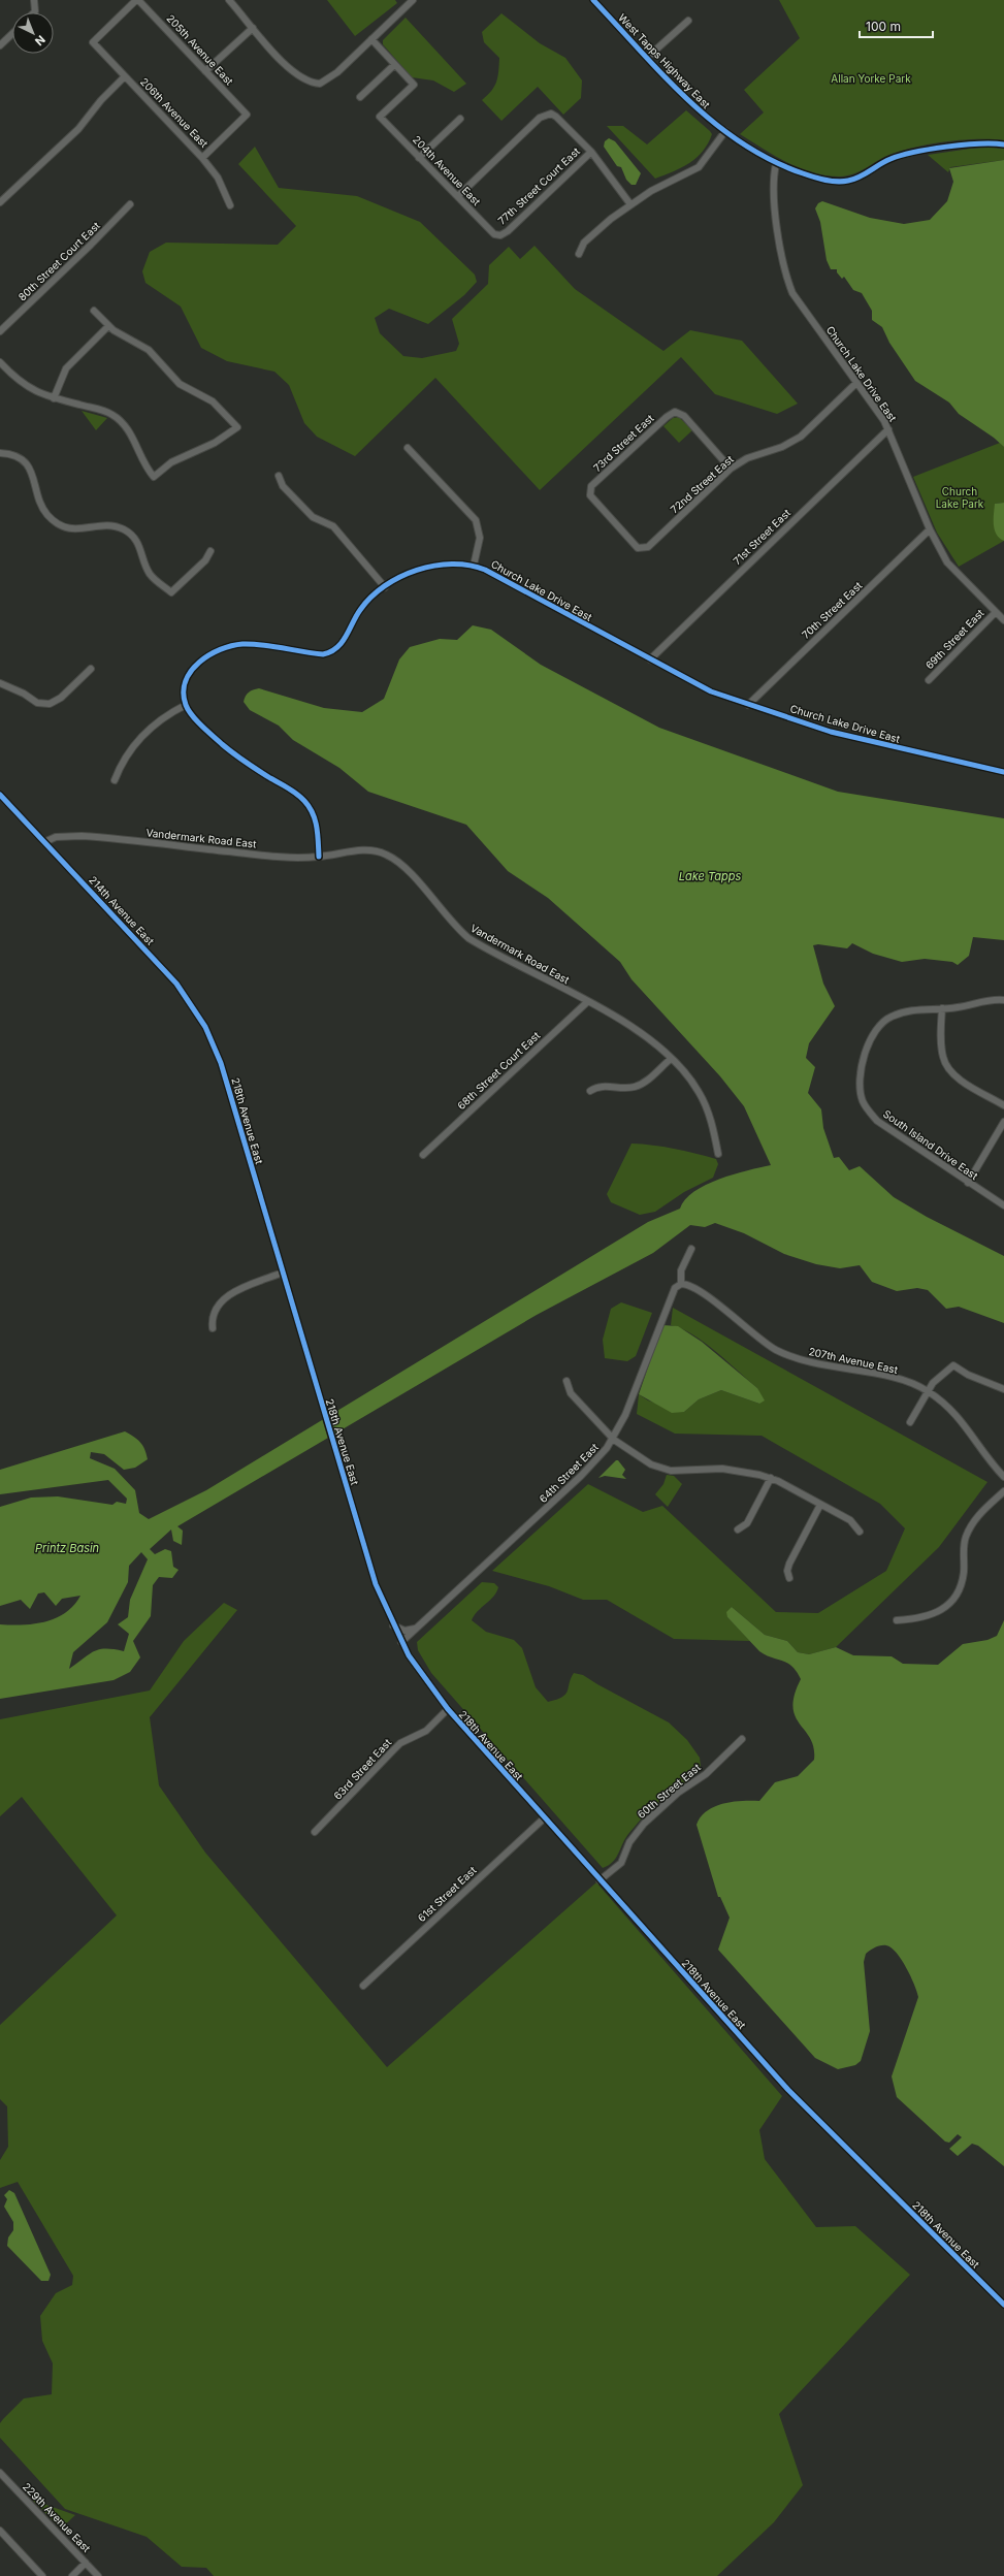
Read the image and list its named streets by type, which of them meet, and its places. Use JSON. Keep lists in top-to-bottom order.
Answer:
{
  "streets": {
    "street": [
      "205th Avenue East",
      "West Tapps Highway East",
      "206th Avenue East",
      "204th Avenue East",
      "77th Street Court East",
      "80th Street Court East",
      "Church Lake Drive East",
      "73rd Street East",
      "72nd Street East",
      "71st Street East",
      "70th Street East",
      "69th Street East",
      "Vandermark Road East",
      "214th Avenue East",
      "68th Street Court East",
      "218th Avenue East",
      "South Island Drive East",
      "207th Avenue East",
      "64th Street East",
      "63rd Street East",
      "60th Street East",
      "61st Street East",
      "229th Avenue East"
    ]
  },
  "crossings": [
    ["205th Avenue East", "206th Avenue East"],
    ["West Tapps Highway East", "Church Lake Drive East"],
    ["204th Avenue East", "77th Street Court East"],
    ["Church Lake Drive East", "72nd Street East"],
    ["Church Lake Drive East", "71st Street East"],
    ["Church Lake Drive East", "70th Street East"],
    ["Church Lake Drive East", "69th Street East"],
    ["73rd Street East", "72nd Street East"],
    ["Vandermark Road East", "214th Avenue East"],
    ["Vandermark Road East", "68th Street Court East"],
    ["214th Avenue East", "218th Avenue East"],
    ["218th Avenue East", "64th Street East"],
    ["218th Avenue East", "63rd Street East"],
    ["218th Avenue East", "60th Street East"],
    ["218th Avenue East", "61st Street East"],
    ["207th Avenue East", "64th Street East"]
  ],
  "water": ["Lake Tapps", "Printz Basin"],
  "parks": ["Allan Yorke Park", "Church Lake Park"],
  "scale_bar": "100 m",
  "north": "bottom right"
}
